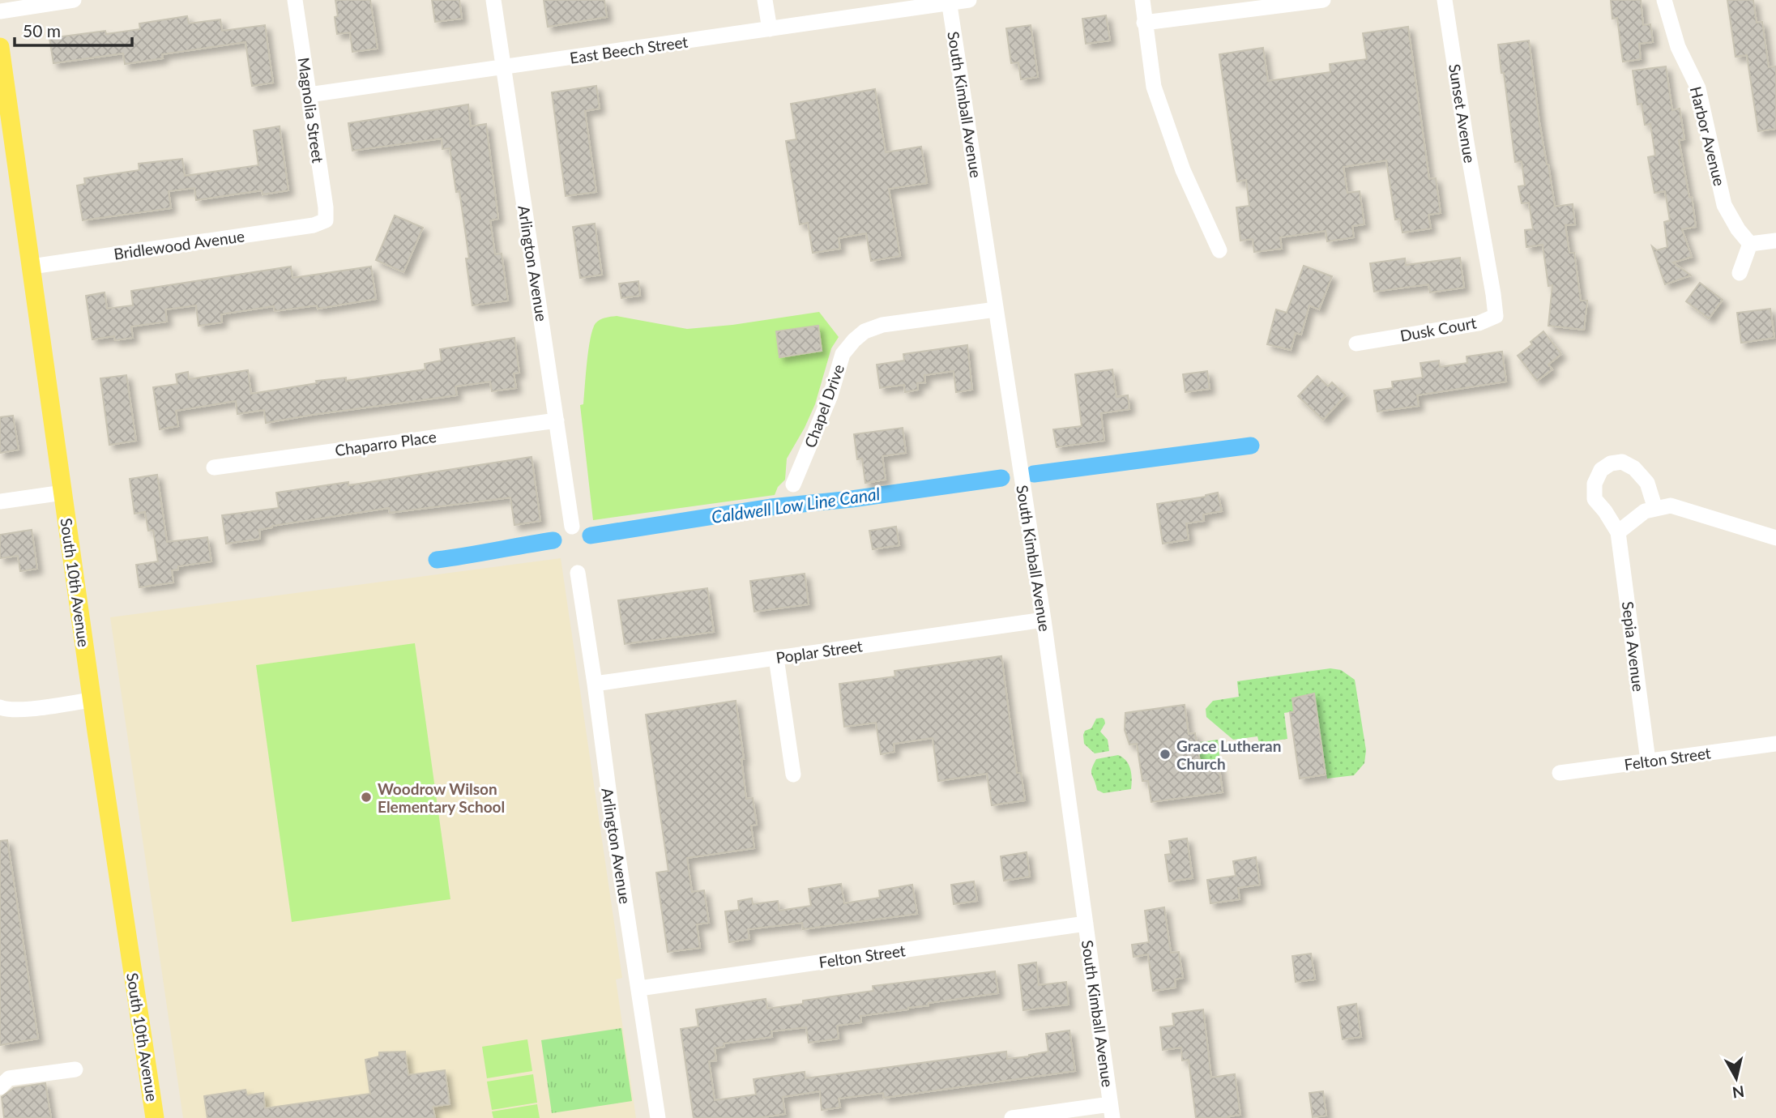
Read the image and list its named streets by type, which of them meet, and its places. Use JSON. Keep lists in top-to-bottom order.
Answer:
{
  "streets": {
    "main road": ["South 10th Avenue"],
    "street": [
      "East Beech Street",
      "South Kimball Avenue",
      "Magnolia Street",
      "Sunset Avenue",
      "Harbor Avenue",
      "Bridlewood Avenue",
      "Arlington Avenue",
      "Dusk Court",
      "Chapel Drive",
      "Chaparro Place",
      "Sepia Avenue",
      "Poplar Street",
      "Felton Street"
    ]
  },
  "crossings": [
    ["East Beech Street", "South Kimball Avenue"],
    ["East Beech Street", "Magnolia Street"],
    ["East Beech Street", "Arlington Avenue"],
    ["South Kimball Avenue", "Chapel Drive"],
    ["South Kimball Avenue", "Poplar Street"],
    ["South Kimball Avenue", "Felton Street"],
    ["Magnolia Street", "Bridlewood Avenue"],
    ["Sunset Avenue", "Dusk Court"],
    ["Bridlewood Avenue", "South 10th Avenue"],
    ["Arlington Avenue", "Chaparro Place"],
    ["Arlington Avenue", "Poplar Street"],
    ["Arlington Avenue", "Felton Street"],
    ["Sepia Avenue", "Felton Street"]
  ],
  "water": ["Caldwell Low Line Canal"],
  "places": ["Grace Lutheran Church", "Woodrow Wilson Elementary School"],
  "scale_bar": "50 m",
  "north": "bottom"
}
